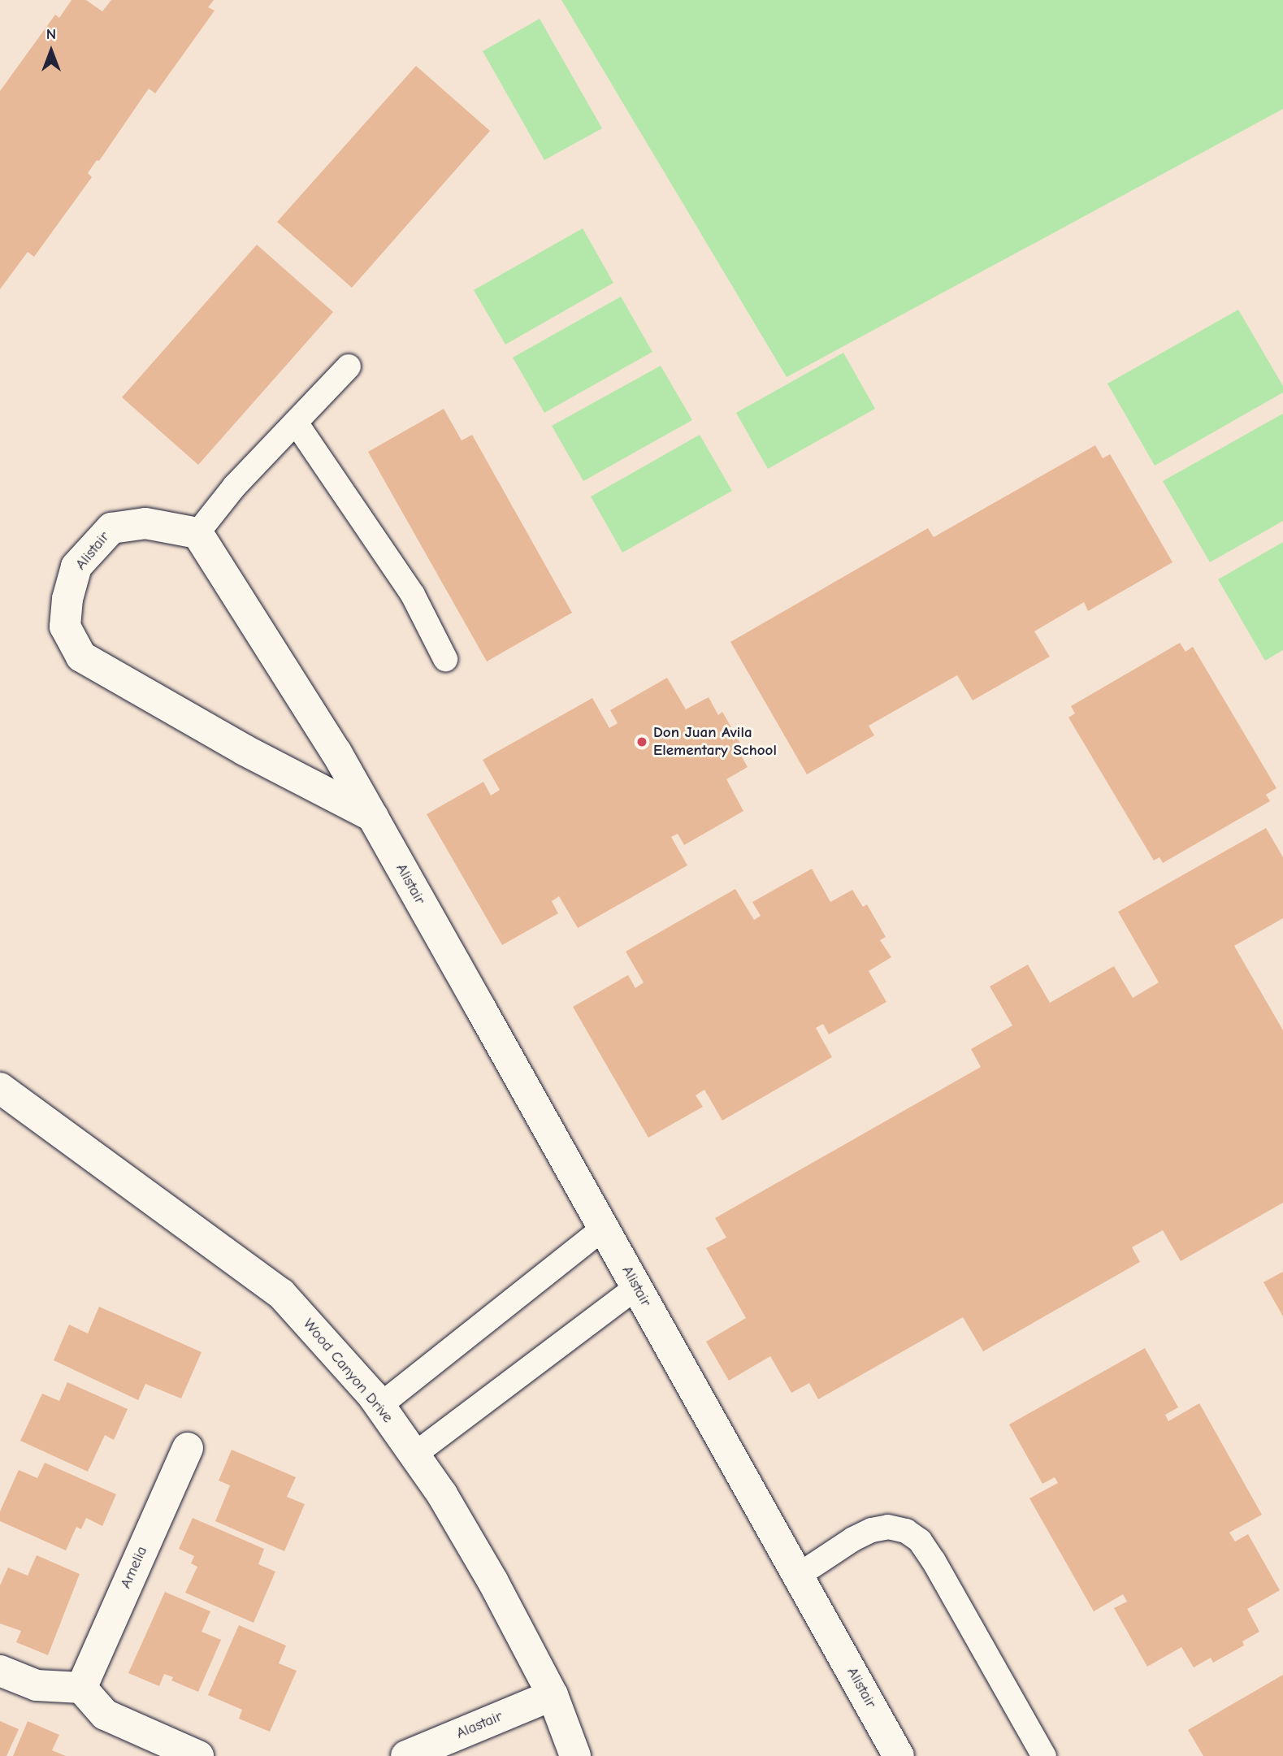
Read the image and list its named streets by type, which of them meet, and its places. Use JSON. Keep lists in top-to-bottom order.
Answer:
{
  "streets": {
    "street": [
      "Alistair",
      "Wood Canyon Drive",
      "Amelia",
      "Alastair"
    ]
  },
  "crossings": [
    ["Wood Canyon Drive", "Alastair"]
  ],
  "places": ["Don Juan Avila Elementary School"],
  "north": "top"
}
